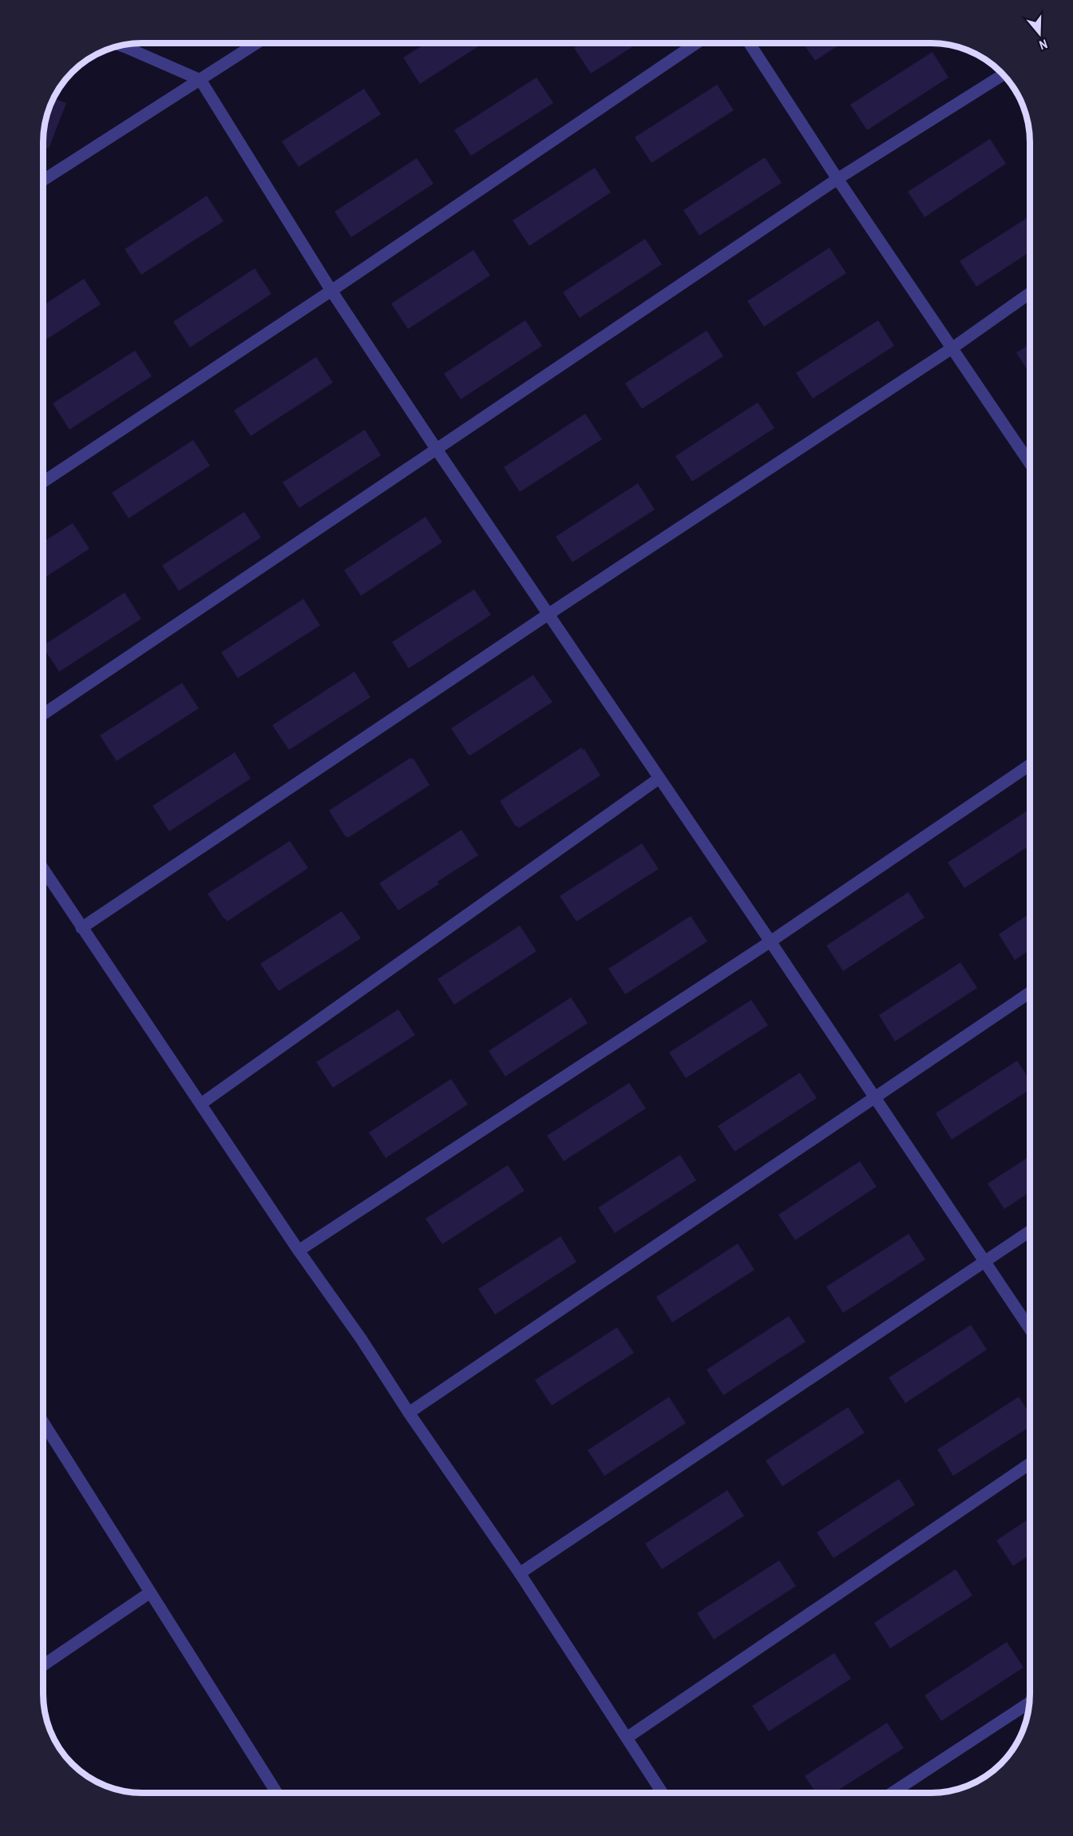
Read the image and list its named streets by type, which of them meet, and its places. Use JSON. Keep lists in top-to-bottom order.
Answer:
{
  "north": "bottom"
}
